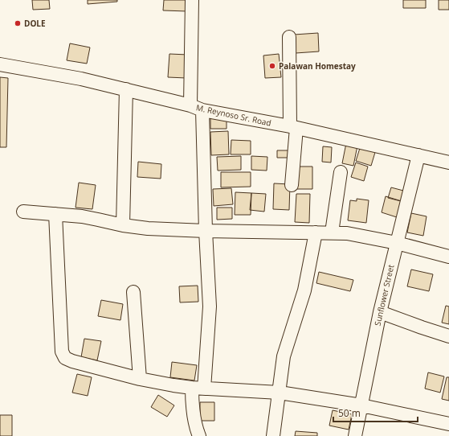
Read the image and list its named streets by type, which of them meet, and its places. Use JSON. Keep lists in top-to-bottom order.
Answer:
{
  "streets": {
    "street": ["M. Reynoso Sr. Road", "Sunflower Street"]
  },
  "crossings": [
    ["M. Reynoso Sr. Road", "Sunflower Street"]
  ],
  "places": ["DOLE", "Palawan Homestay"],
  "scale_bar": "50 m"
}
